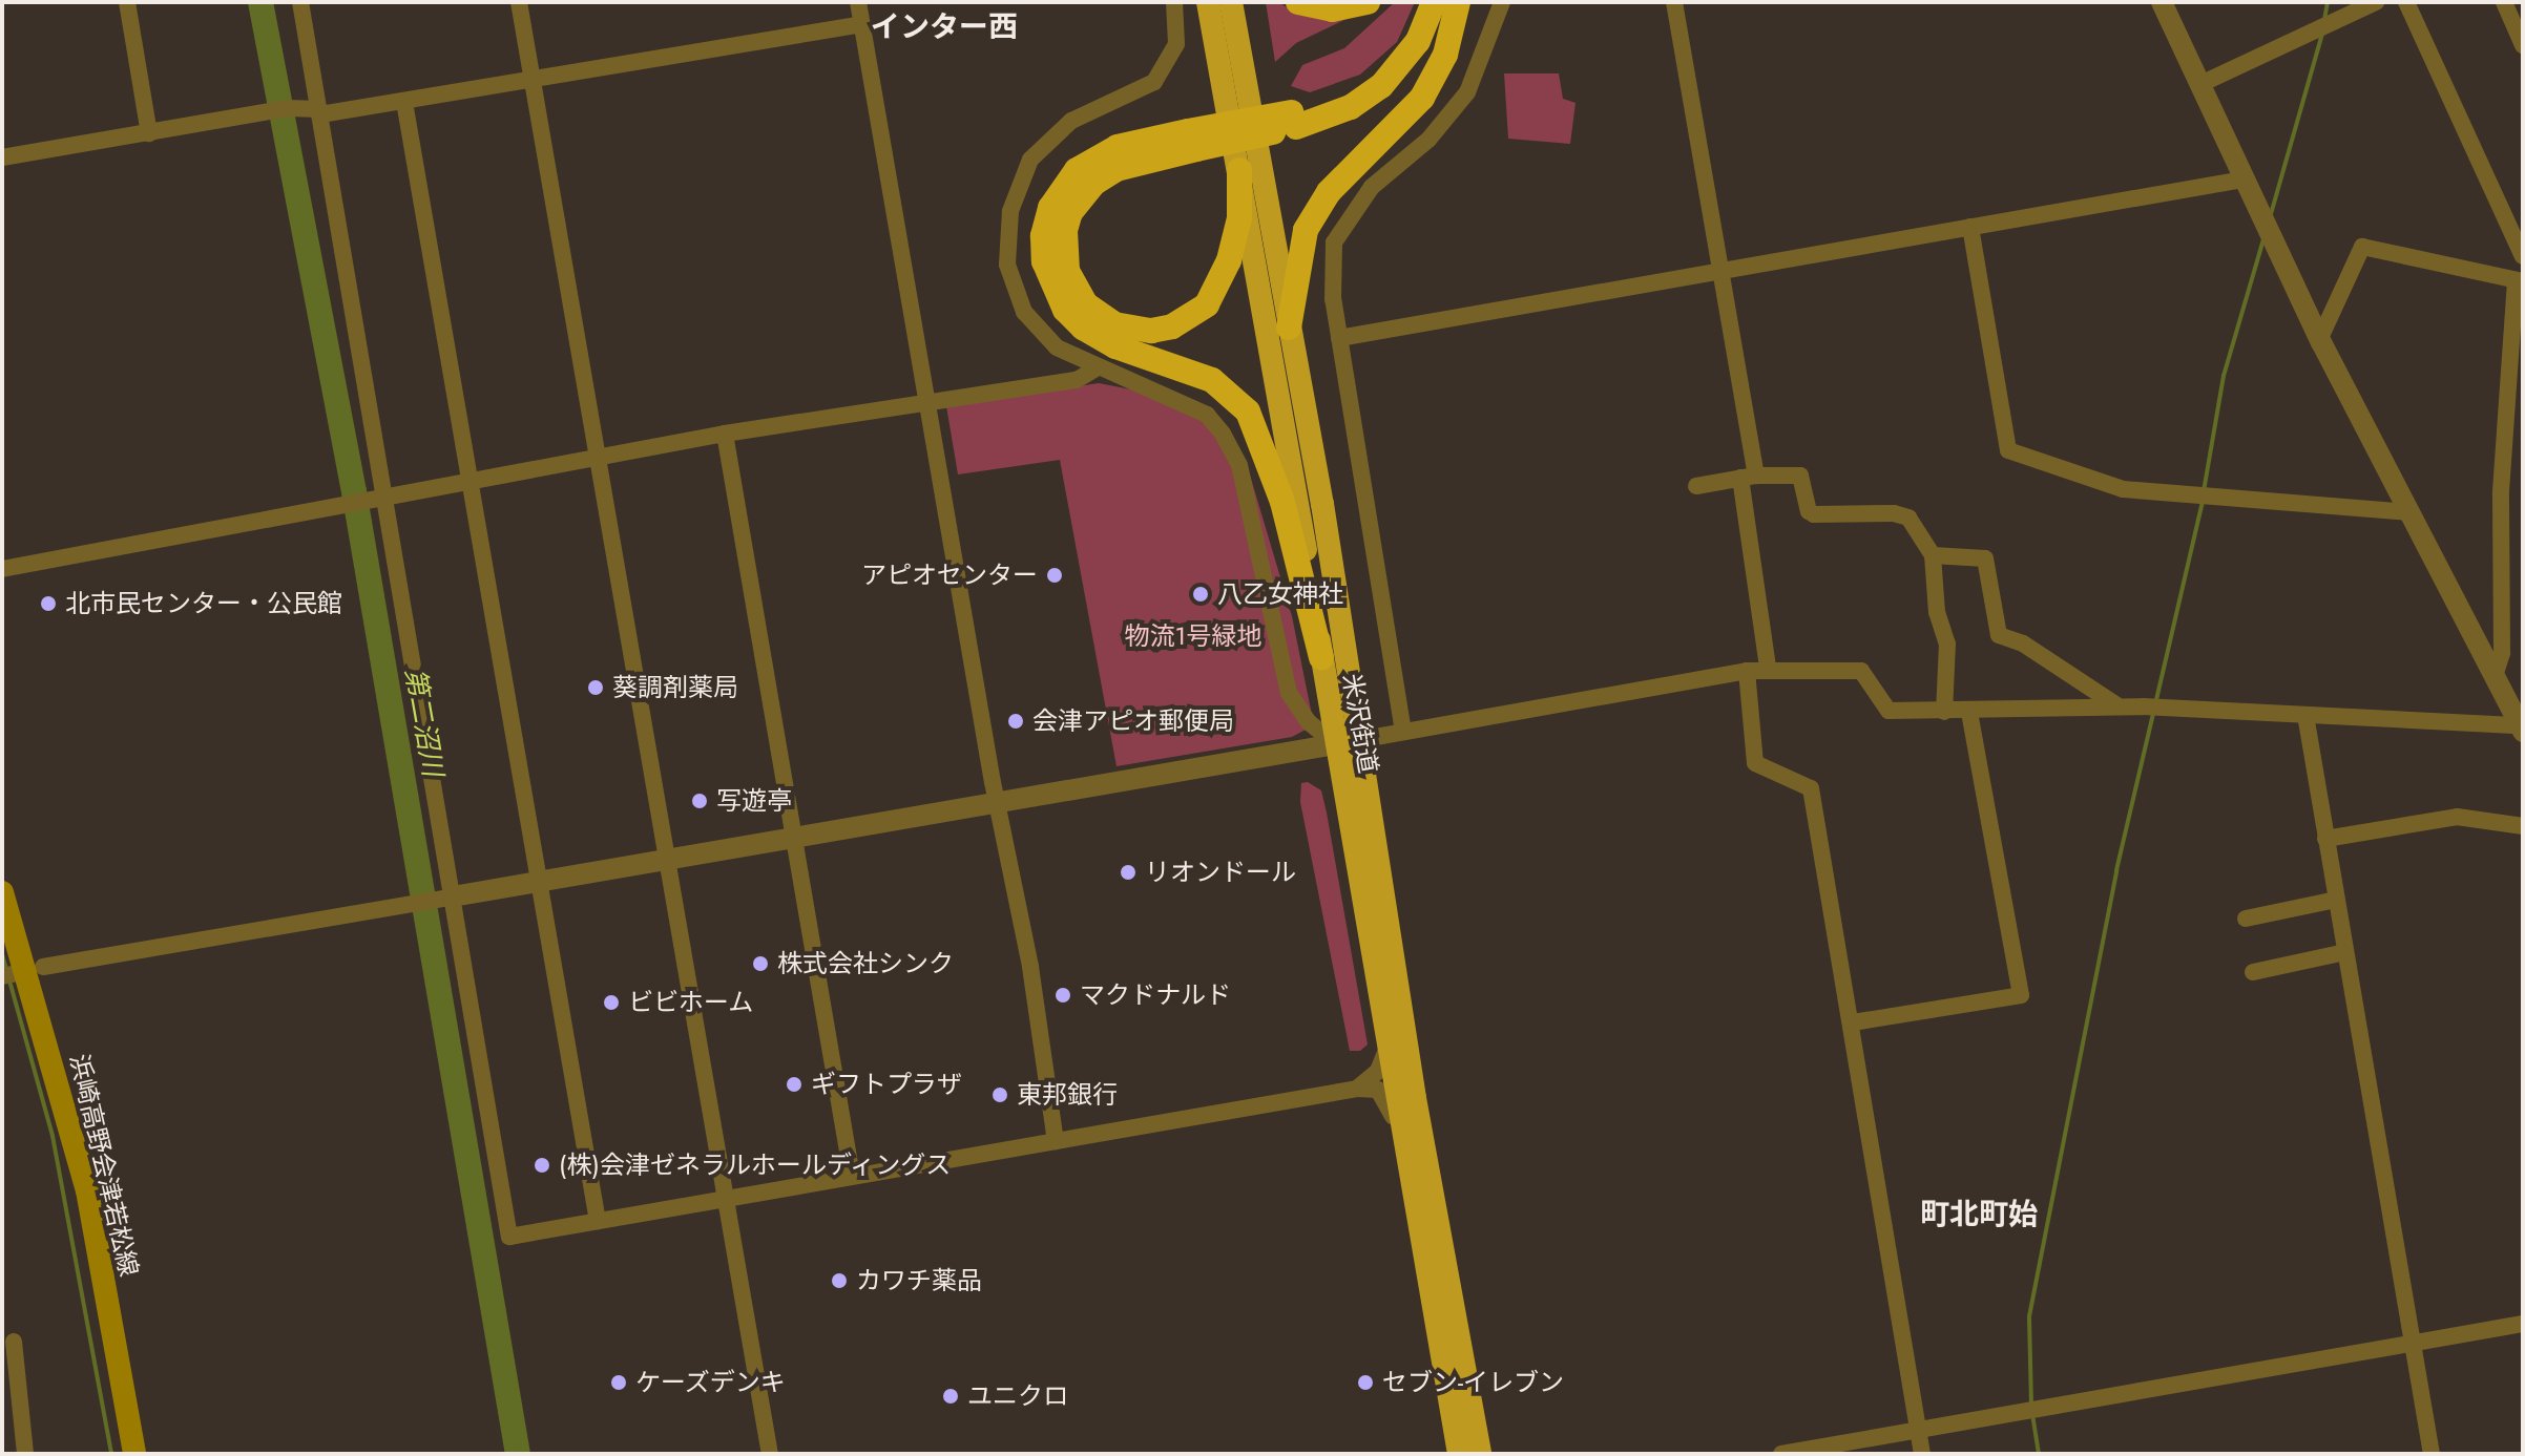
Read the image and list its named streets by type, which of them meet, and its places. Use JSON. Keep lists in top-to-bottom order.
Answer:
{
  "streets": {
    "highway": ["米沢街道"],
    "main road": ["浜崎高野会津若松線"]
  },
  "districts": ["インター西", "町北町始"],
  "water": ["第二沼川"],
  "parks": ["物流1号緑地"],
  "places": [
    "アピオセンター",
    "八乙女神社",
    "北市民センター・公民館",
    "葵調剤薬局",
    "会津アピオ郵便局",
    "写遊亭",
    "リオンドール",
    "株式会社シンク",
    "マクドナルド",
    "ビビホーム",
    "ギフトプラザ",
    "東邦銀行",
    "(株)会津ゼネラルホールディングス",
    "カワチ薬品",
    "ケーズデンキ",
    "セブン-イレブン",
    "ユニクロ"
  ]
}
